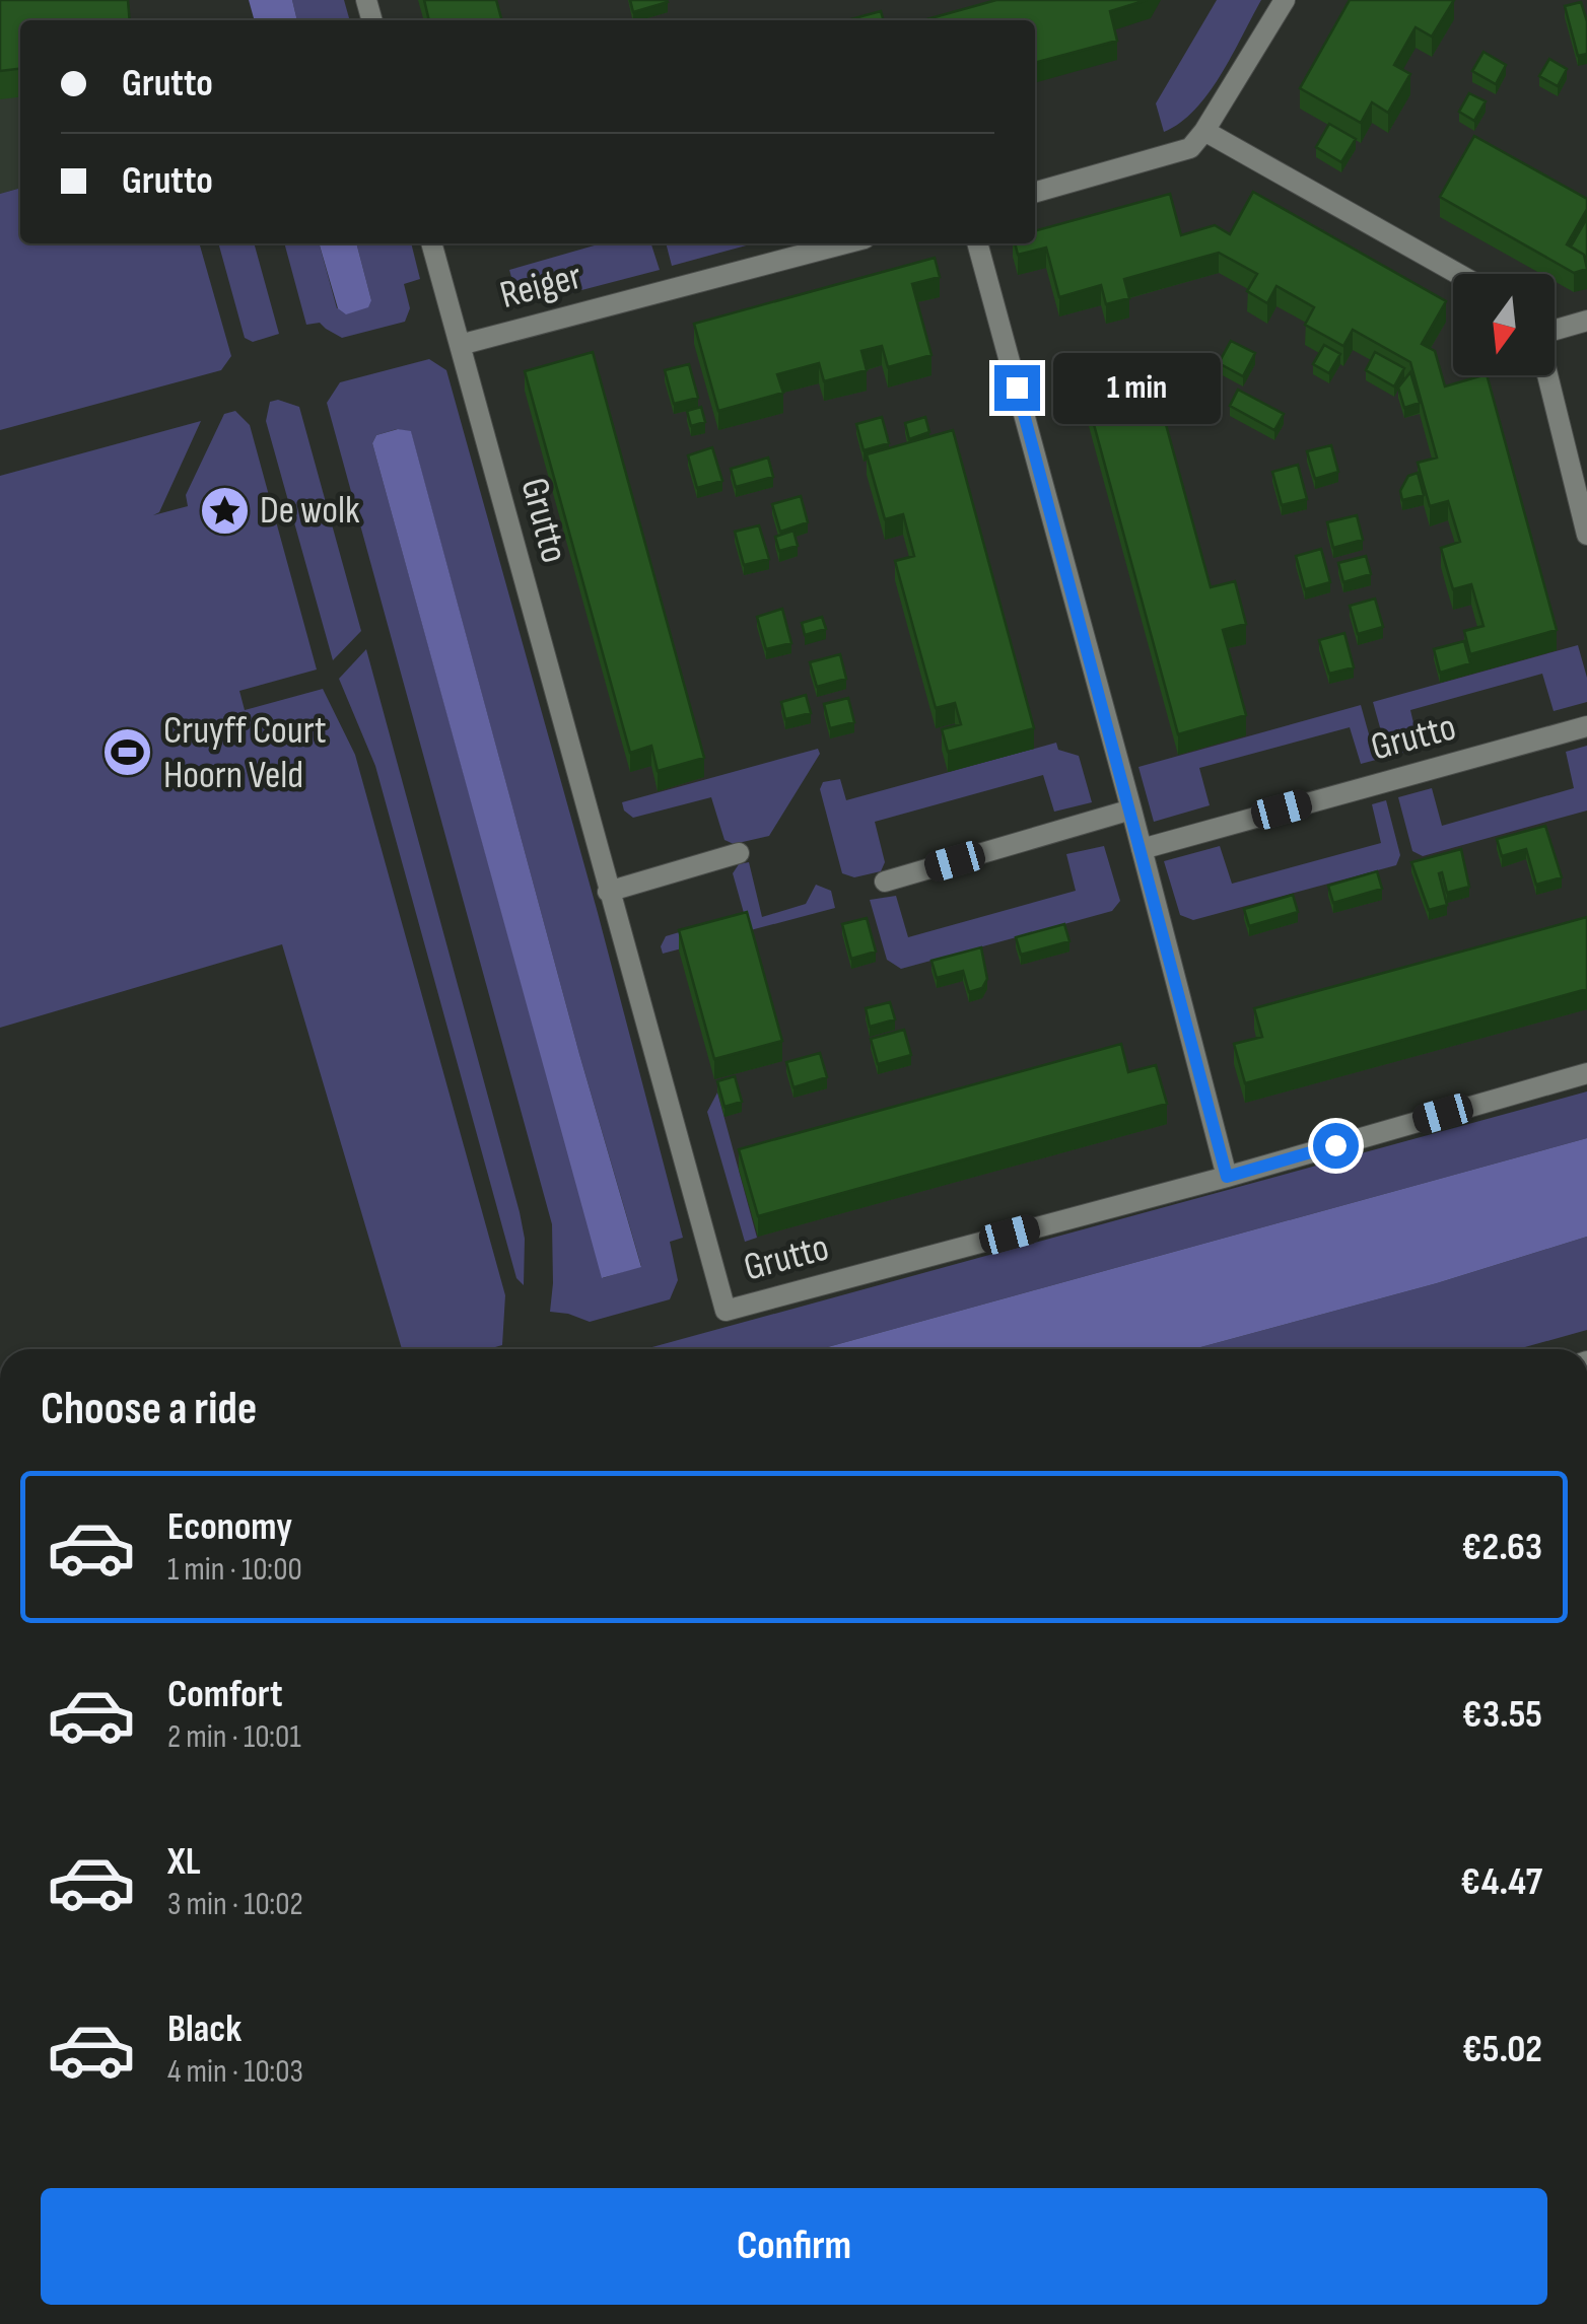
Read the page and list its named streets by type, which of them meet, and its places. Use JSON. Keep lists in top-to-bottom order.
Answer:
{
  "streets": {
    "street": ["Reiger", "Grutto"]
  },
  "crossings": [
    ["Reiger", "Grutto"]
  ],
  "places": {
    "place": ["De wolk"],
    "sports": ["Cruyff Court Hoorn Veld"]
  },
  "north": "bottom",
  "page": {
    "banner": ["Grutto", "Grutto"],
    "bubble": "1 min",
    "heading": "Choose a ride",
    "list": [
      {
        "name": "Economy",
        "note": "1 min · 10:00",
        "value": "€2.63"
      },
      {
        "name": "Comfort",
        "note": "2 min · 10:01",
        "value": "€3.55"
      },
      {
        "name": "XL",
        "note": "3 min · 10:02",
        "value": "€4.47"
      },
      {
        "name": "Black",
        "note": "4 min · 10:03",
        "value": "€5.02"
      }
    ],
    "buttons": "Confirm"
  }
}
